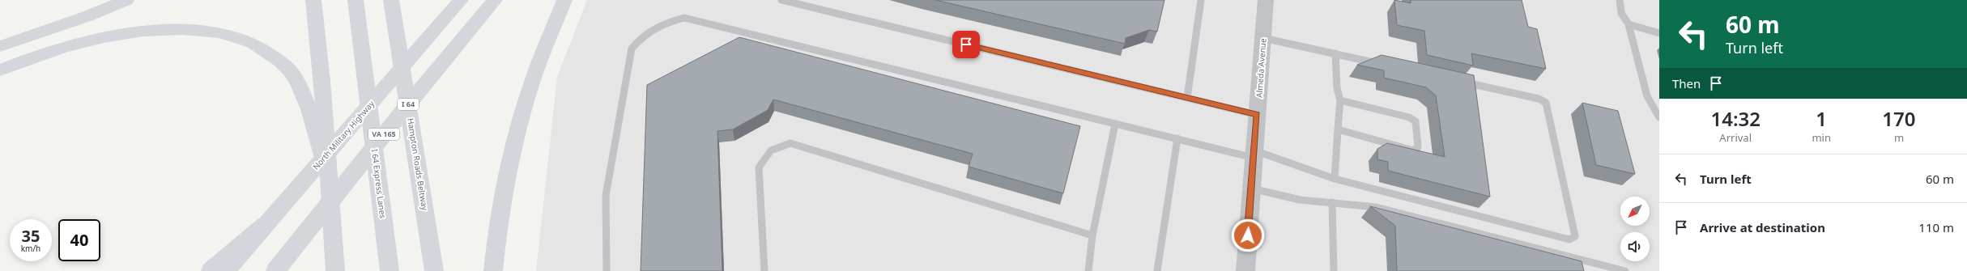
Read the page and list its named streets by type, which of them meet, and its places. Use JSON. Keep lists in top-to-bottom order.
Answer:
{
  "streets": {
    "main road": [
      "I 64",
      "VA 165",
      "North Military Highway",
      "Hampton Roads Beltway",
      "I 64 Express Lanes"
    ],
    "street": ["Almeda Avenue"]
  },
  "north": "bottom left",
  "page": {
    "turn": ["60 m", "Turn left"],
    "then": "Then",
    "eta": [
      "14:32",
      "Arrival",
      "1",
      "min",
      "170",
      "m"
    ],
    "list": [
      {
        "name": "Turn left",
        "value": "60 m"
      },
      {
        "name": "Arrive at destination",
        "value": "110 m"
      }
    ],
    "speed": "35 km/h",
    "limit": "40"
  }
}
